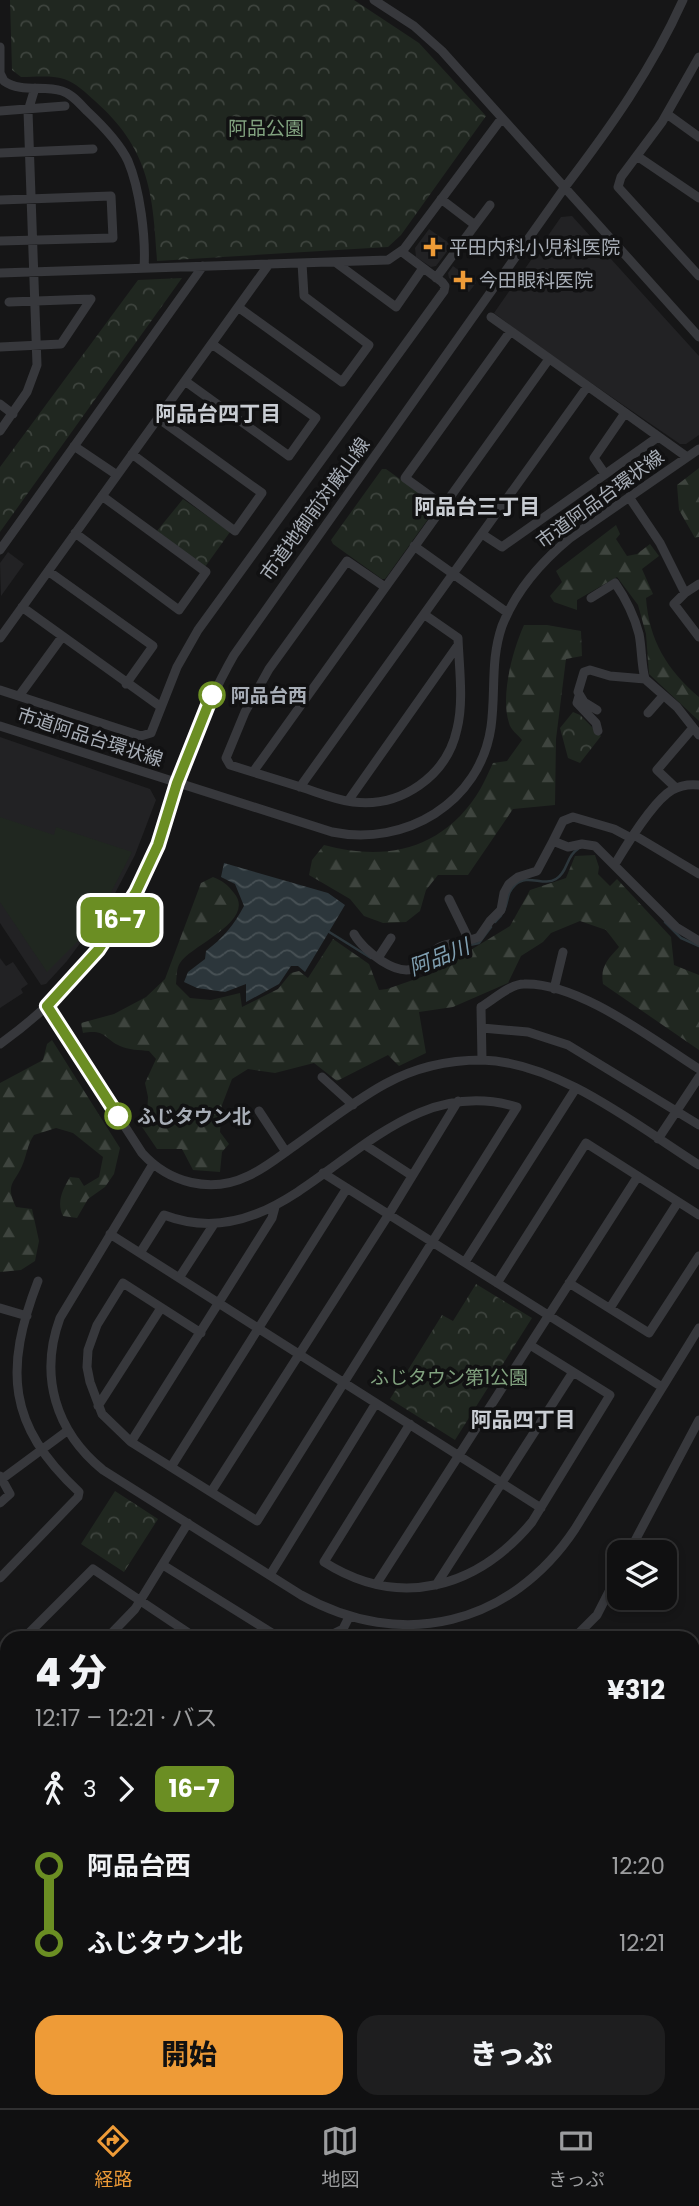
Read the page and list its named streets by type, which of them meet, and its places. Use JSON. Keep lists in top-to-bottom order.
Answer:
{
  "streets": {
    "street": ["市道阿品台環状線", "市道地御前対厳山線"]
  },
  "crossings": [
    ["市道阿品台環状線", "市道地御前対厳山線"]
  ],
  "districts": ["阿品台四丁目", "阿品台三丁目", "阿品四丁目"],
  "water": ["阿品川"],
  "parks": ["阿品公園", "ふじタウン第1公園"],
  "places": {
    "health": ["平田内科小児科医院", "今田眼科医院"],
    "other": ["阿品台西", "ふじタウン北"]
  },
  "lines": ["bus line 16-7"],
  "page": {
    "on_map": "16-7",
    "heading": ["4 分", "12:17 – 12:21 · バス", "¥312"],
    "legs": ["3", "16-7"],
    "list": [
      {
        "name": "阿品台西",
        "value": "12:20"
      },
      {
        "name": "ふじタウン北",
        "value": "12:21"
      }
    ],
    "buttons": ["開始", "きっぷ"],
    "tabs": ["経路", "地図", "きっぷ"]
  }
}
